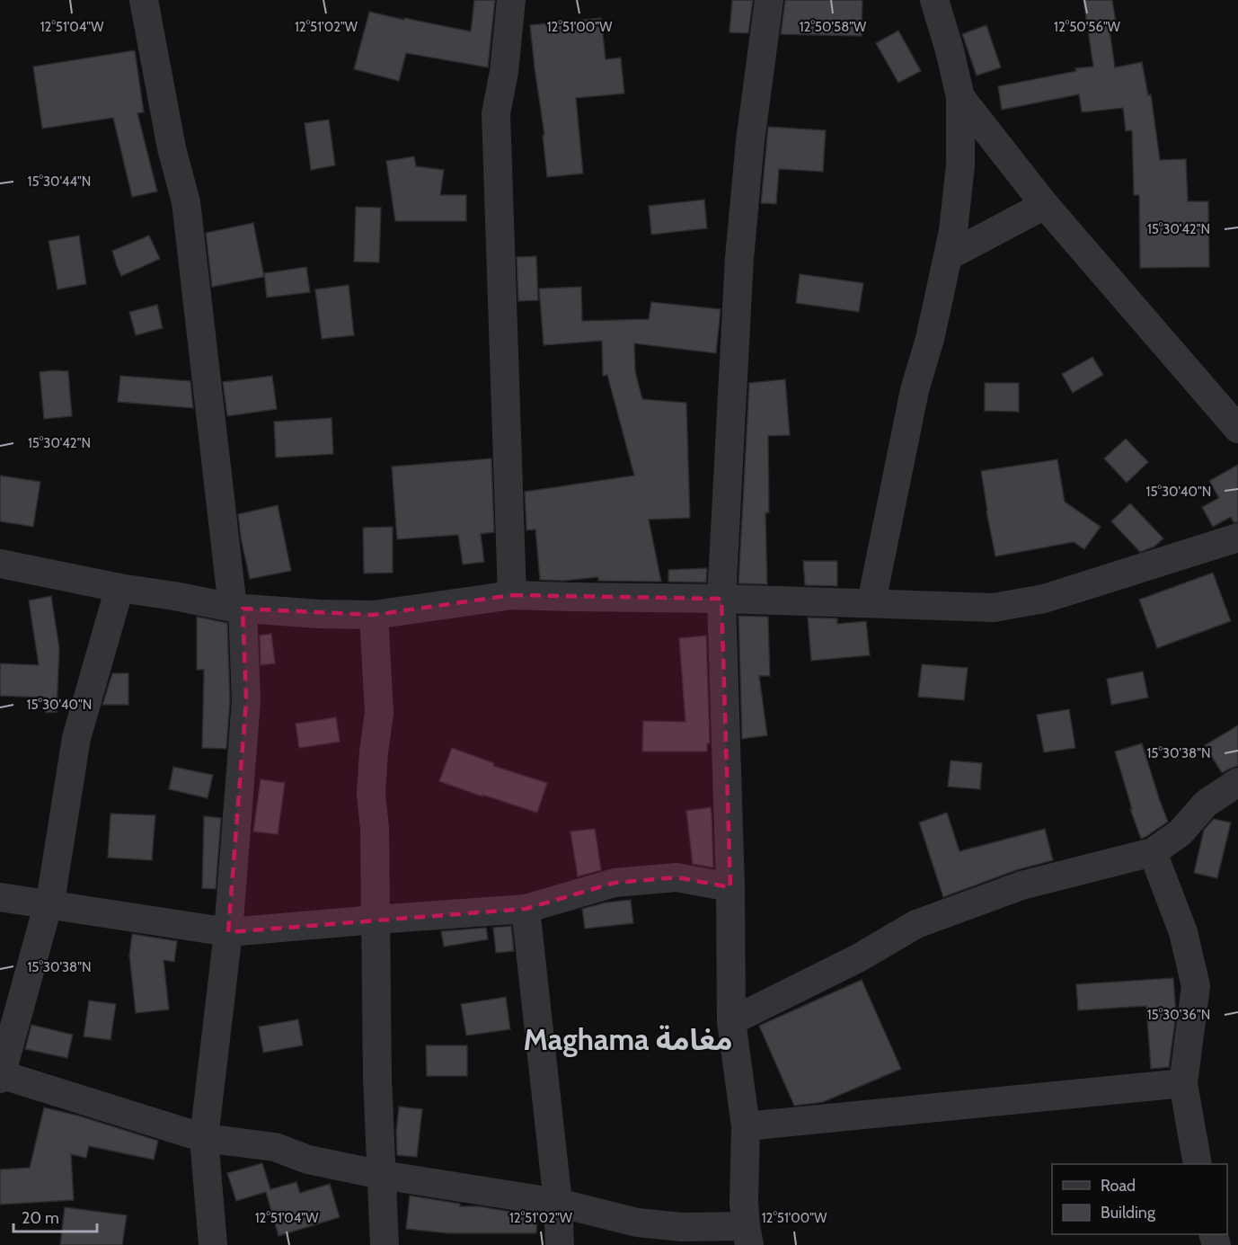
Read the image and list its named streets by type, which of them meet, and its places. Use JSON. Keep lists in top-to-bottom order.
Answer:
{
  "districts": ["Maghama مغامة"],
  "legend": ["Road", "Building"],
  "scale_bar": "20 m",
  "coordinates": [
    "12°50'56\"W",
    "12°51'04\"W",
    "12°51'02\"W",
    "12°51'00\"W",
    "12°50'58\"W",
    "15°30'44\"N",
    "15°30'42\"N",
    "15°30'40\"N",
    "15°30'38\"N",
    "15°30'36\"N"
  ]
}
